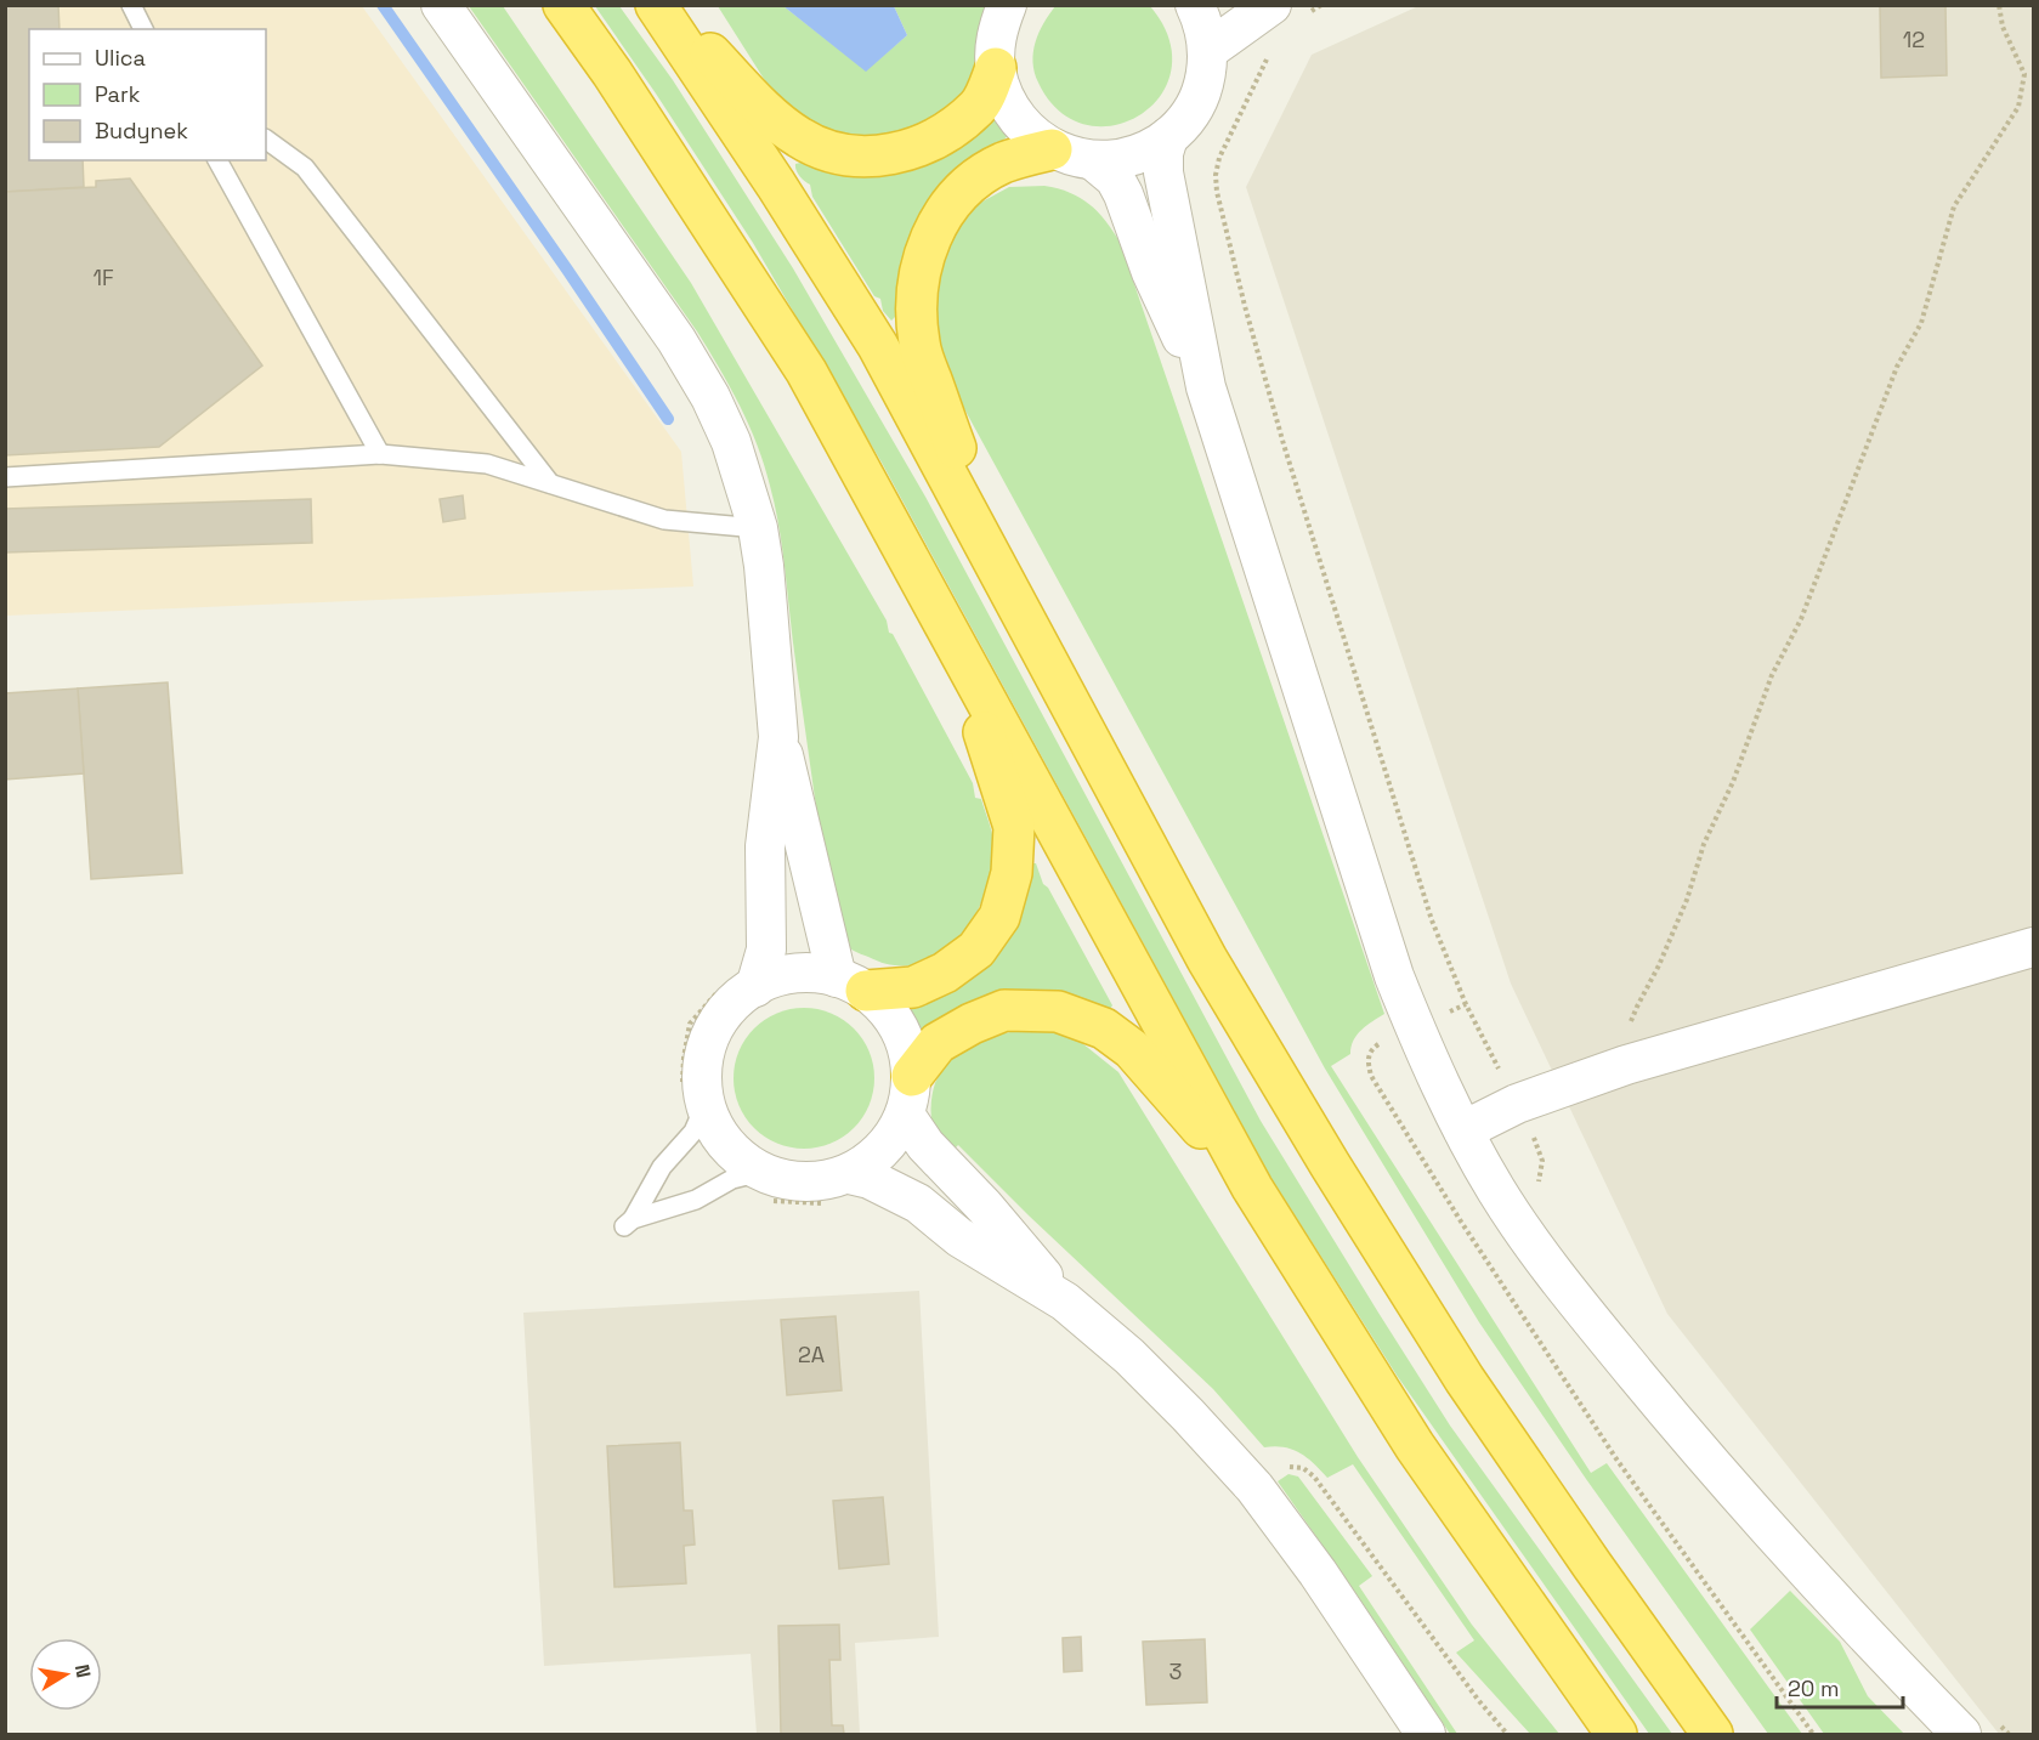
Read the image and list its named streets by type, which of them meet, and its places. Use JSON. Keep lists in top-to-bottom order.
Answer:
{
  "house_numbers": [
    "12",
    "1F",
    "2A",
    "3"
  ],
  "legend": ["Ulica", "Park", "Budynek"],
  "scale_bar": "20 m",
  "north": "right"
}
